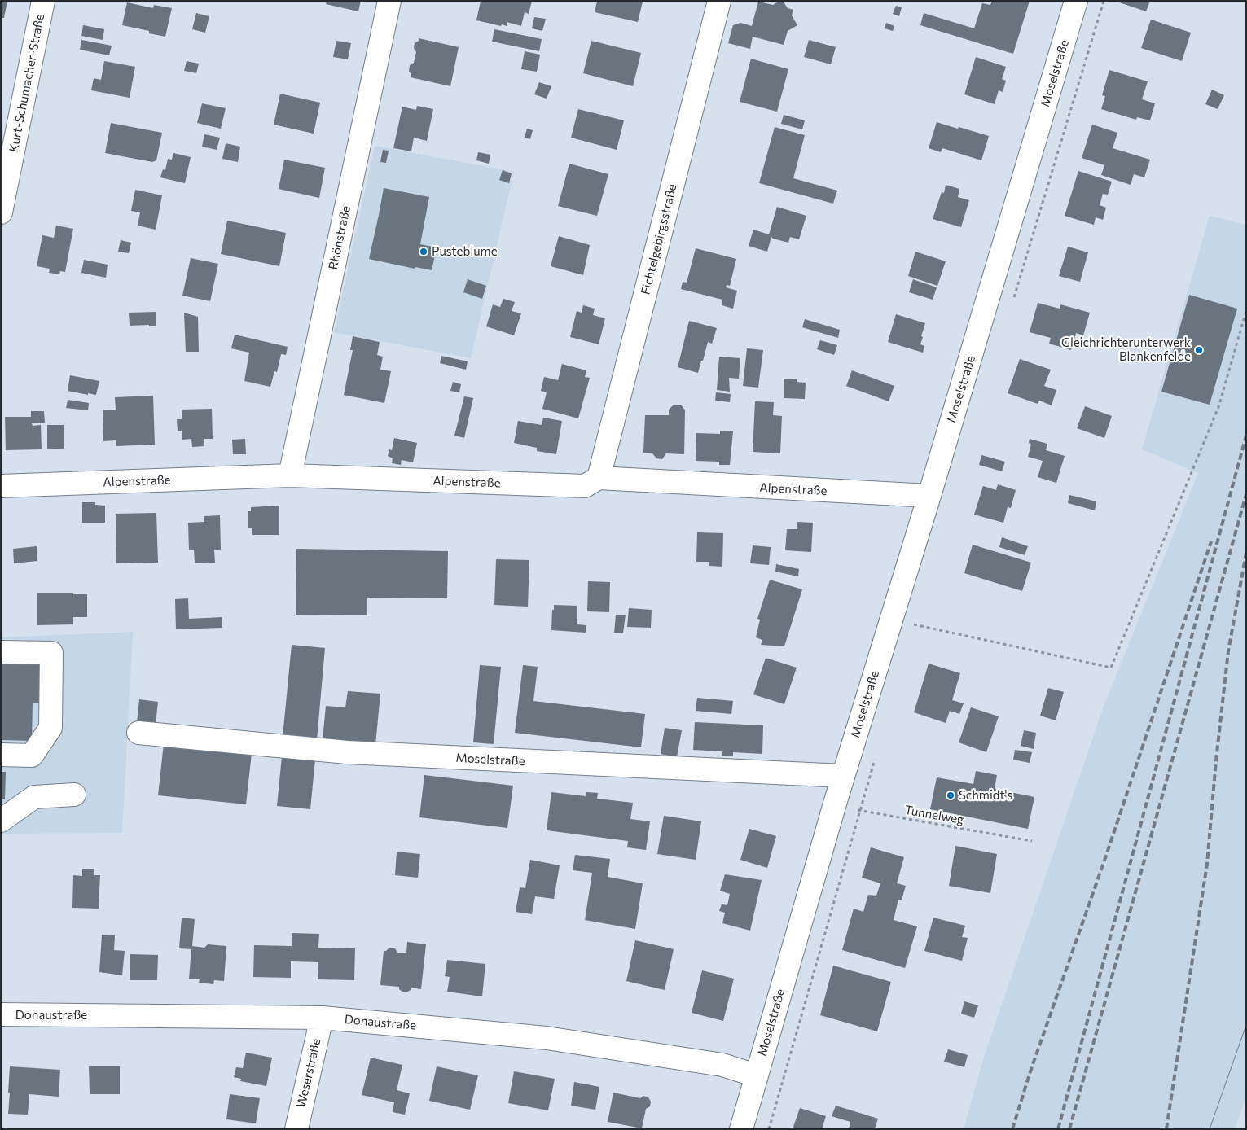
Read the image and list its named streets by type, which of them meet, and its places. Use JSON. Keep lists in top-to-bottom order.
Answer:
{
  "streets": {
    "street": [
      "Moselstraße",
      "Kurt-Schumacher-Straße",
      "Rhönstraße",
      "Fichtelgebirgsstraße",
      "Alpenstraße",
      "Donaustraße",
      "Weserstraße"
    ],
    "path": ["Tunnelweg"]
  },
  "crossings": [
    ["Moselstraße", "Alpenstraße"],
    ["Moselstraße", "Tunnelweg"],
    ["Moselstraße", "Donaustraße"],
    ["Rhönstraße", "Alpenstraße"],
    ["Fichtelgebirgsstraße", "Alpenstraße"],
    ["Donaustraße", "Weserstraße"]
  ],
  "places": ["Pusteblume", "Gleichrichterunterwerk Blankenfelde", "Schmidt's"]
}
